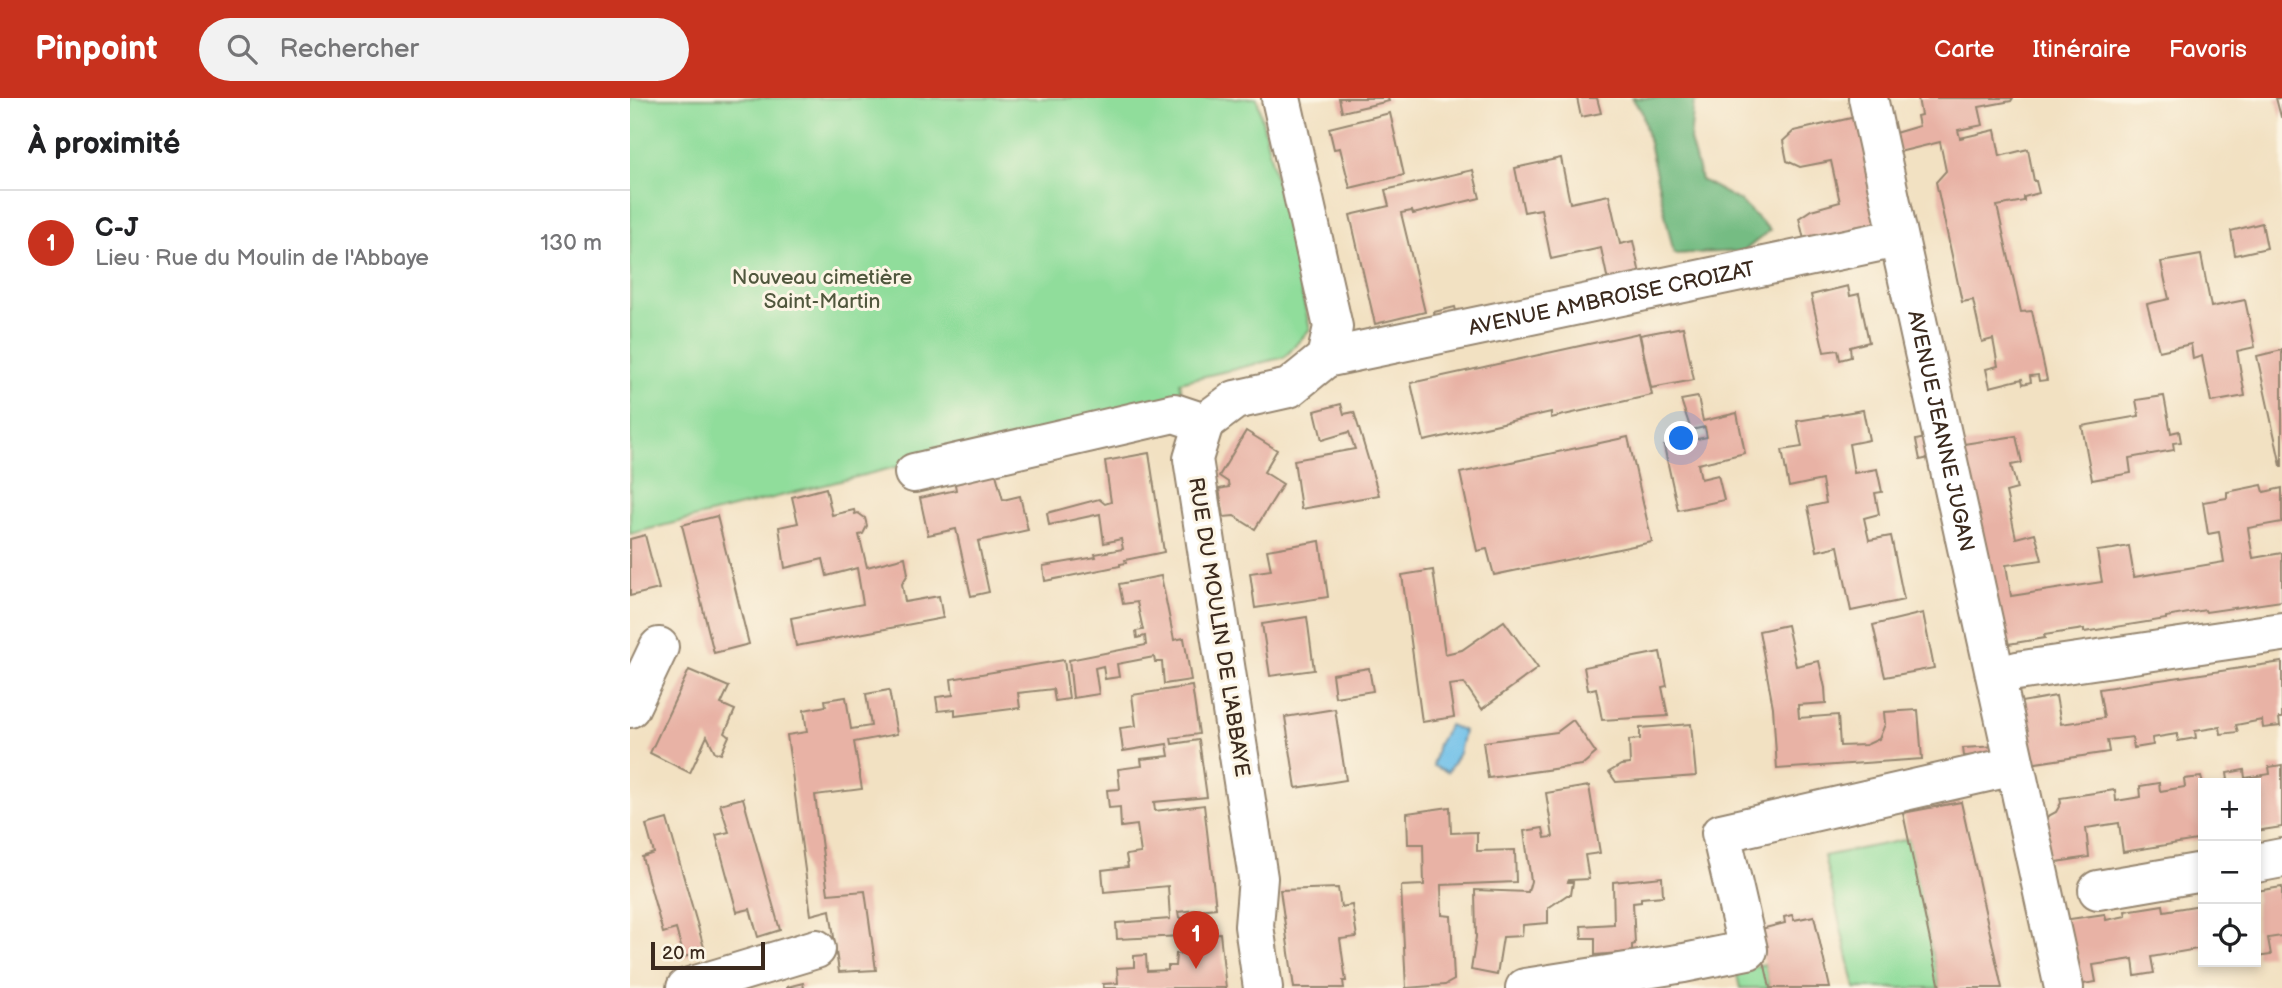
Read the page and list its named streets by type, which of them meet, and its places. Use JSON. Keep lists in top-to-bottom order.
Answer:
{
  "streets": {
    "street": ["AVENUE AMBROISE CROIZAT", "AVENUE JEANNE JUGAN", "RUE DU MOULIN DE L'ABBAYE"]
  },
  "crossings": [
    ["AVENUE AMBROISE CROIZAT", "AVENUE JEANNE JUGAN"]
  ],
  "parks": ["Nouveau cimetière Saint-Martin"],
  "scale_bar": "20 m",
  "page": {
    "header": "Pinpoint",
    "search": "Rechercher",
    "nav": ["Carte", "Itinéraire", "Favoris"],
    "heading": "À proximité",
    "list": [
      {
        "mark": "1",
        "name": "C-J",
        "note": "Lieu · Rue du Moulin de l'Abbaye",
        "value": "130 m"
      }
    ],
    "map_buttons": ["+", "−"],
    "pins": "1",
    "scale": "20 m"
  }
}
